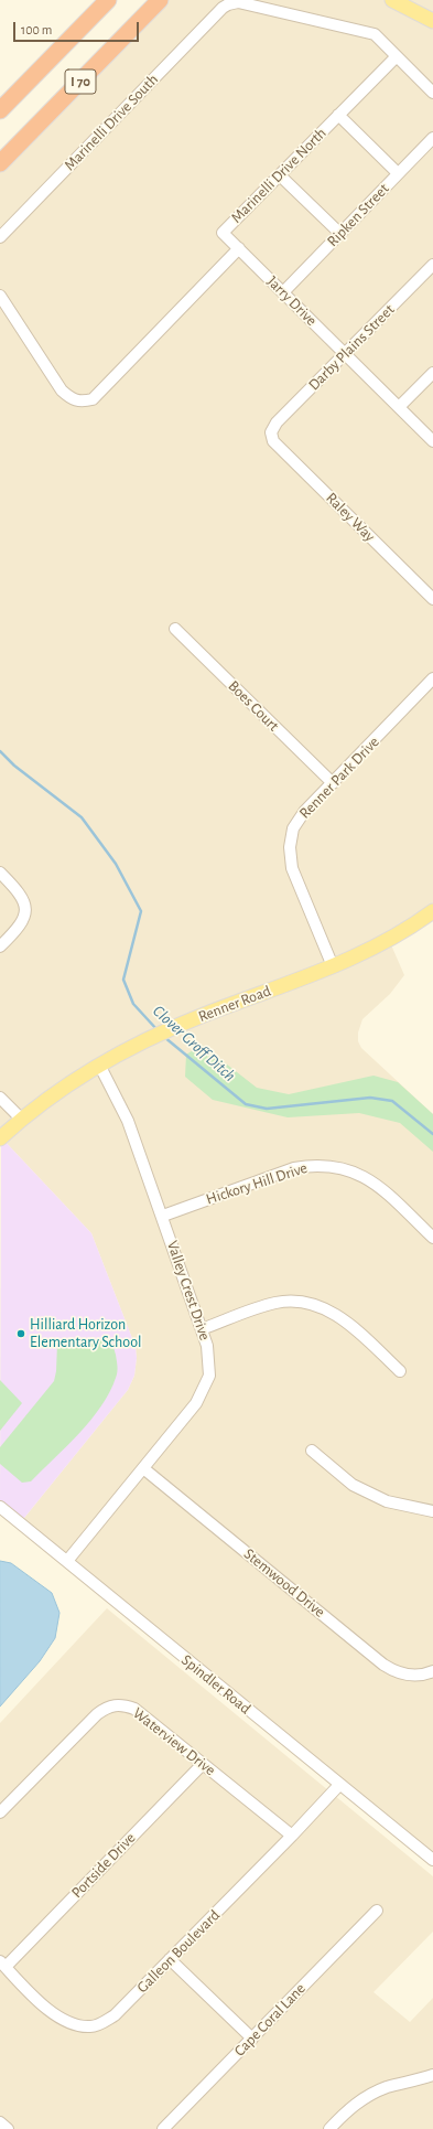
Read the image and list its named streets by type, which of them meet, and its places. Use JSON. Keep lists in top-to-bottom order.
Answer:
{
  "streets": {
    "highway": ["I 70"],
    "main road": ["Renner Road"],
    "street": [
      "Marinelli Drive South",
      "Marinelli Drive North",
      "Ripken Street",
      "Jarry Drive",
      "Darby Plains Street",
      "Raley Way",
      "Boes Court",
      "Renner Park Drive",
      "Hickory Hill Drive",
      "Valley Crest Drive",
      "Stemwood Drive",
      "Spindler Road",
      "Waterview Drive",
      "Portside Drive",
      "Galleon Boulevard",
      "Cape Coral Lane"
    ]
  },
  "crossings": [
    ["Marinelli Drive South", "Marinelli Drive North"],
    ["Marinelli Drive North", "Jarry Drive"],
    ["Ripken Street", "Jarry Drive"],
    ["Jarry Drive", "Darby Plains Street"],
    ["Darby Plains Street", "Raley Way"],
    ["Boes Court", "Renner Park Drive"],
    ["Renner Park Drive", "Renner Road"],
    ["Renner Road", "Valley Crest Drive"],
    ["Hickory Hill Drive", "Valley Crest Drive"],
    ["Valley Crest Drive", "Stemwood Drive"],
    ["Valley Crest Drive", "Spindler Road"],
    ["Spindler Road", "Galleon Boulevard"],
    ["Waterview Drive", "Portside Drive"],
    ["Waterview Drive", "Galleon Boulevard"],
    ["Portside Drive", "Galleon Boulevard"]
  ],
  "water": ["Clover Groff Ditch"],
  "places": ["Hilliard Horizon Elementary School"],
  "scale_bar": "100 m"
}
